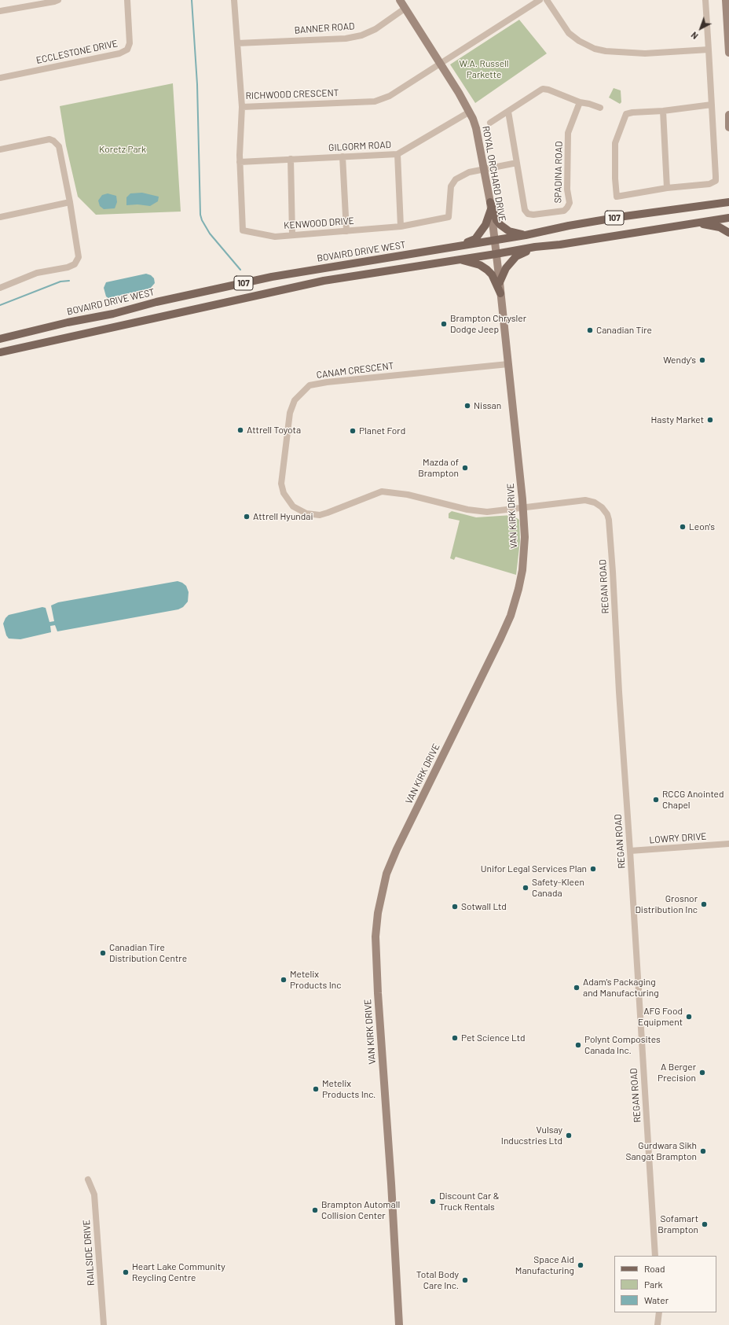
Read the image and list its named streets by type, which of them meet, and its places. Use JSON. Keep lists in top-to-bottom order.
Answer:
{
  "streets": {
    "main road": ["107", "BOVAIRD DRIVE WEST"],
    "street": [
      "BANNER ROAD",
      "ECCLESTONE DRIVE",
      "RICHWOOD CRESCENT",
      "GILGORM ROAD",
      "SPADINA ROAD",
      "ROYAL ORCHARD DRIVE",
      "KENWOOD DRIVE",
      "CANAM CRESCENT",
      "VAN KIRK DRIVE",
      "REGAN ROAD",
      "LOWRY DRIVE",
      "RAILSIDE DRIVE"
    ]
  },
  "crossings": [
    ["BANNER ROAD", "RICHWOOD CRESCENT"],
    ["BANNER ROAD", "ROYAL ORCHARD DRIVE"],
    ["RICHWOOD CRESCENT", "ROYAL ORCHARD DRIVE"],
    ["RICHWOOD CRESCENT", "KENWOOD DRIVE"],
    ["GILGORM ROAD", "ROYAL ORCHARD DRIVE"],
    ["GILGORM ROAD", "KENWOOD DRIVE"],
    ["ROYAL ORCHARD DRIVE", "KENWOOD DRIVE"],
    ["ROYAL ORCHARD DRIVE", "BOVAIRD DRIVE WEST"],
    ["ROYAL ORCHARD DRIVE", "VAN KIRK DRIVE"],
    ["107", "VAN KIRK DRIVE"],
    ["BOVAIRD DRIVE WEST", "VAN KIRK DRIVE"],
    ["CANAM CRESCENT", "VAN KIRK DRIVE"],
    ["CANAM CRESCENT", "REGAN ROAD"],
    ["VAN KIRK DRIVE", "REGAN ROAD"],
    ["REGAN ROAD", "LOWRY DRIVE"]
  ],
  "parks": ["W.A. Russell Parkette", "Koretz Park"],
  "places": [
    "Brampton Chrysler Dodge Jeep",
    "Canadian Tire",
    "Wendy's",
    "Nissan",
    "Hasty Market",
    "Attrell Toyota",
    "Planet Ford",
    "Mazda of Brampton",
    "Attrell Hyundai",
    "Leon's",
    "RCCG Anointed Chapel",
    "Unifor Legal Services Plan",
    "Safety-Kleen Canada",
    "Grosnor Distribution Inc",
    "Sotwall Ltd",
    "Canadian Tire Distribution Centre",
    "Metelix Products Inc",
    "Adam's Packaging and Manufacturing",
    "AFG Food Equipment",
    "Pet Science Ltd",
    "Polynt Composites Canada Inc.",
    "A Berger Precision",
    "Metelix Products Inc.",
    "Vulsay Inducstries Ltd",
    "Gurdwara Sikh Sangat Brampton",
    "Discount Car & Truck Rentals",
    "Brampton Automall Collision Center",
    "Sofamart Brampton",
    "Space Aid Manufacturing",
    "Heart Lake Community Reycling Centre",
    "Total Body Care Inc."
  ],
  "legend": ["Road", "Park", "Water"],
  "north": "bottom left"
}
